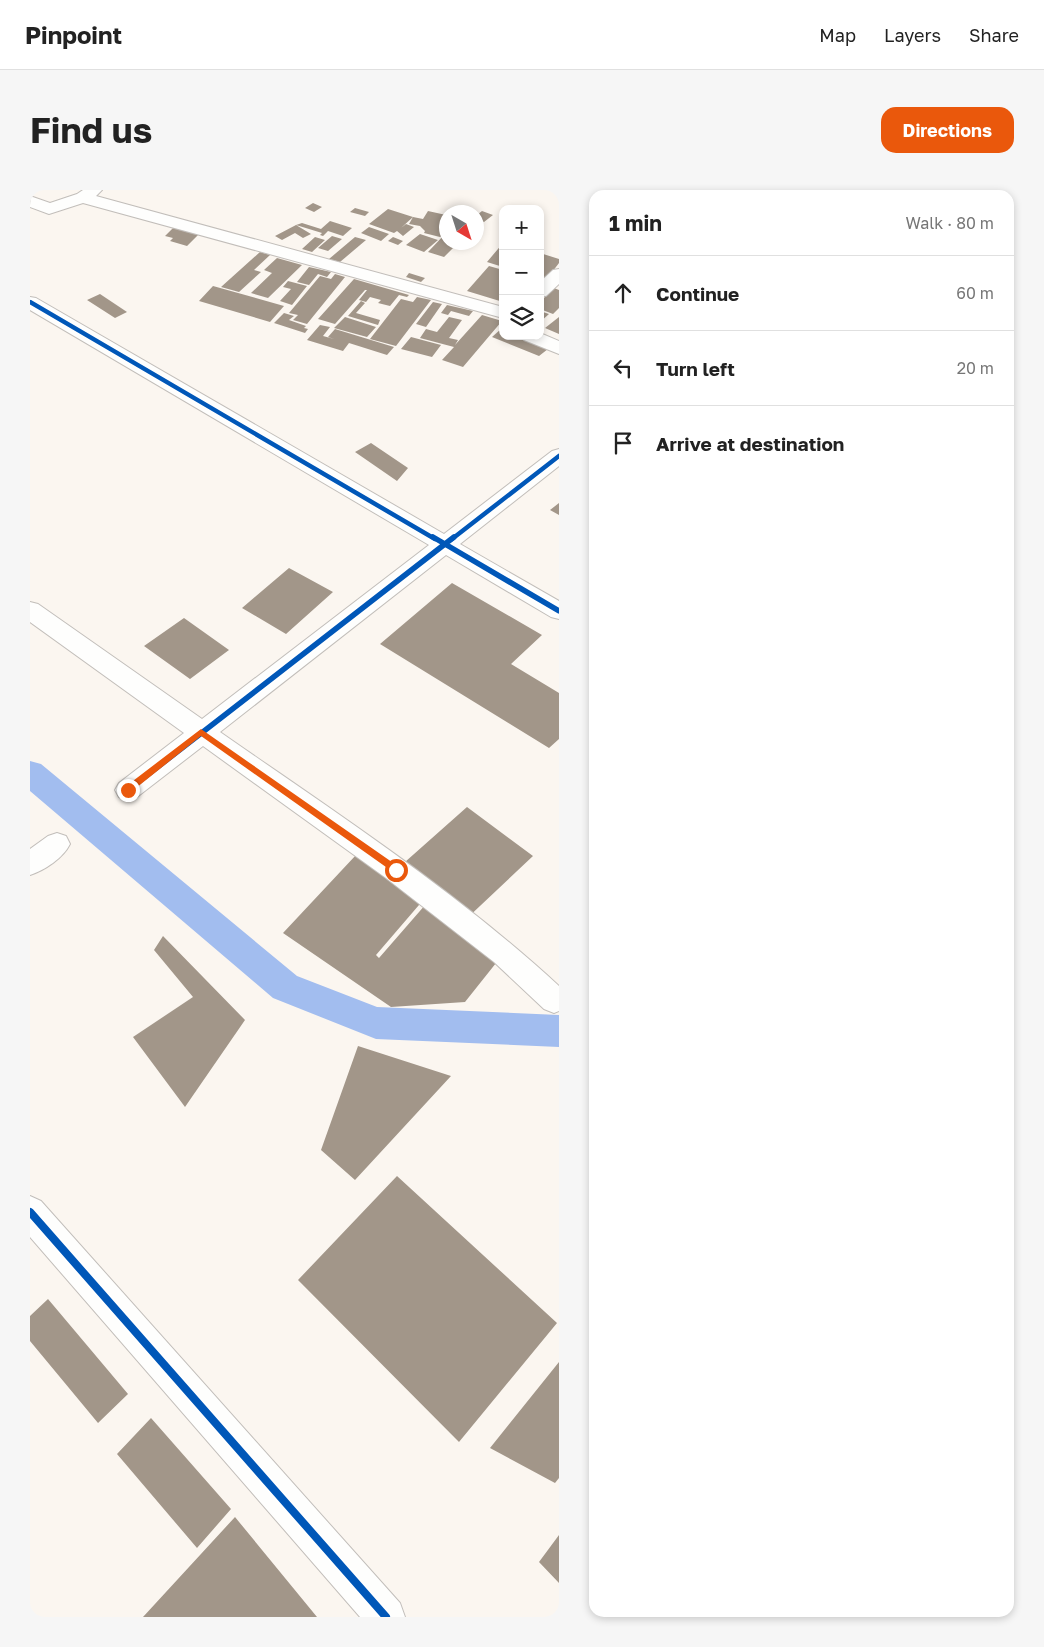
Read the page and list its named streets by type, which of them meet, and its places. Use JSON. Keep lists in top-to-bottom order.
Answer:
{
  "north": "bottom right",
  "page": {
    "header": "Pinpoint",
    "nav": ["Map", "Layers", "Share"],
    "buttons": "Directions",
    "title": "Find us",
    "heading": ["1 min", "Walk · 80 m"],
    "map_buttons": ["+", "−"],
    "list": [
      ["Continue", "60 m"],
      ["Turn left", "20 m"],
      "Arrive at destination"
    ]
  }
}
